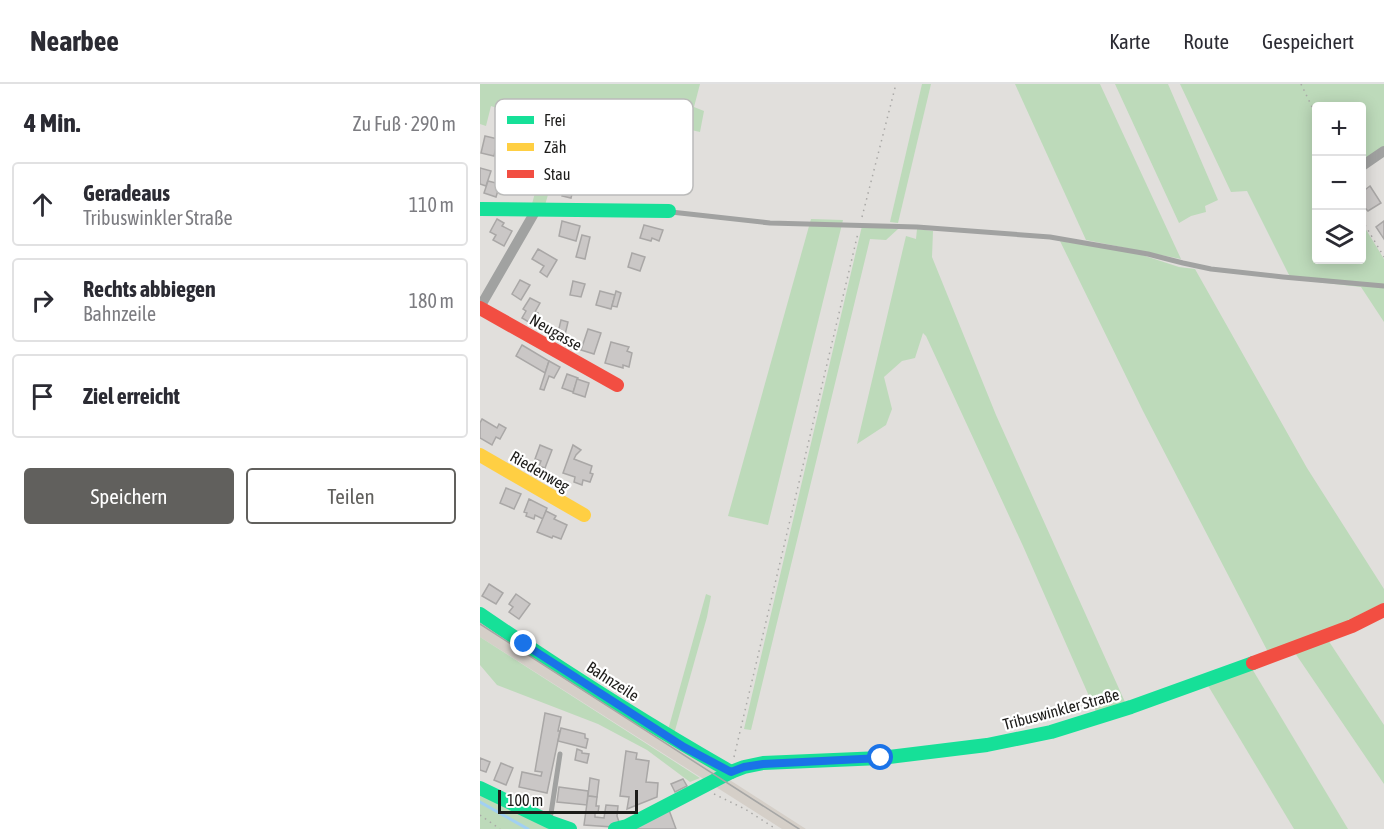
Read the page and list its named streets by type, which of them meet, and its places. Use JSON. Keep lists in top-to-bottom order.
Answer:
{
  "streets": {
    "street": [
      "Neugasse",
      "Riedenweg",
      "Bahnzeile",
      "Tribuswinkler Straße"
    ]
  },
  "crossings": [
    ["Bahnzeile", "Tribuswinkler Straße"]
  ],
  "legend": ["Frei", "Zäh", "Stau"],
  "scale_bar": "100 m",
  "page": {
    "header": "Nearbee",
    "nav": ["Karte", "Route", "Gespeichert"],
    "heading": ["4 Min.", "Zu Fuß · 290 m"],
    "map_buttons": ["+", "−"],
    "list": [
      ["Geradeaus", "Tribuswinkler Straße", "110 m"],
      ["Rechts abbiegen", "Bahnzeile", "180 m"],
      "Ziel erreicht"
    ],
    "buttons": ["Speichern", "Teilen"],
    "scale": "100 m"
  }
}
